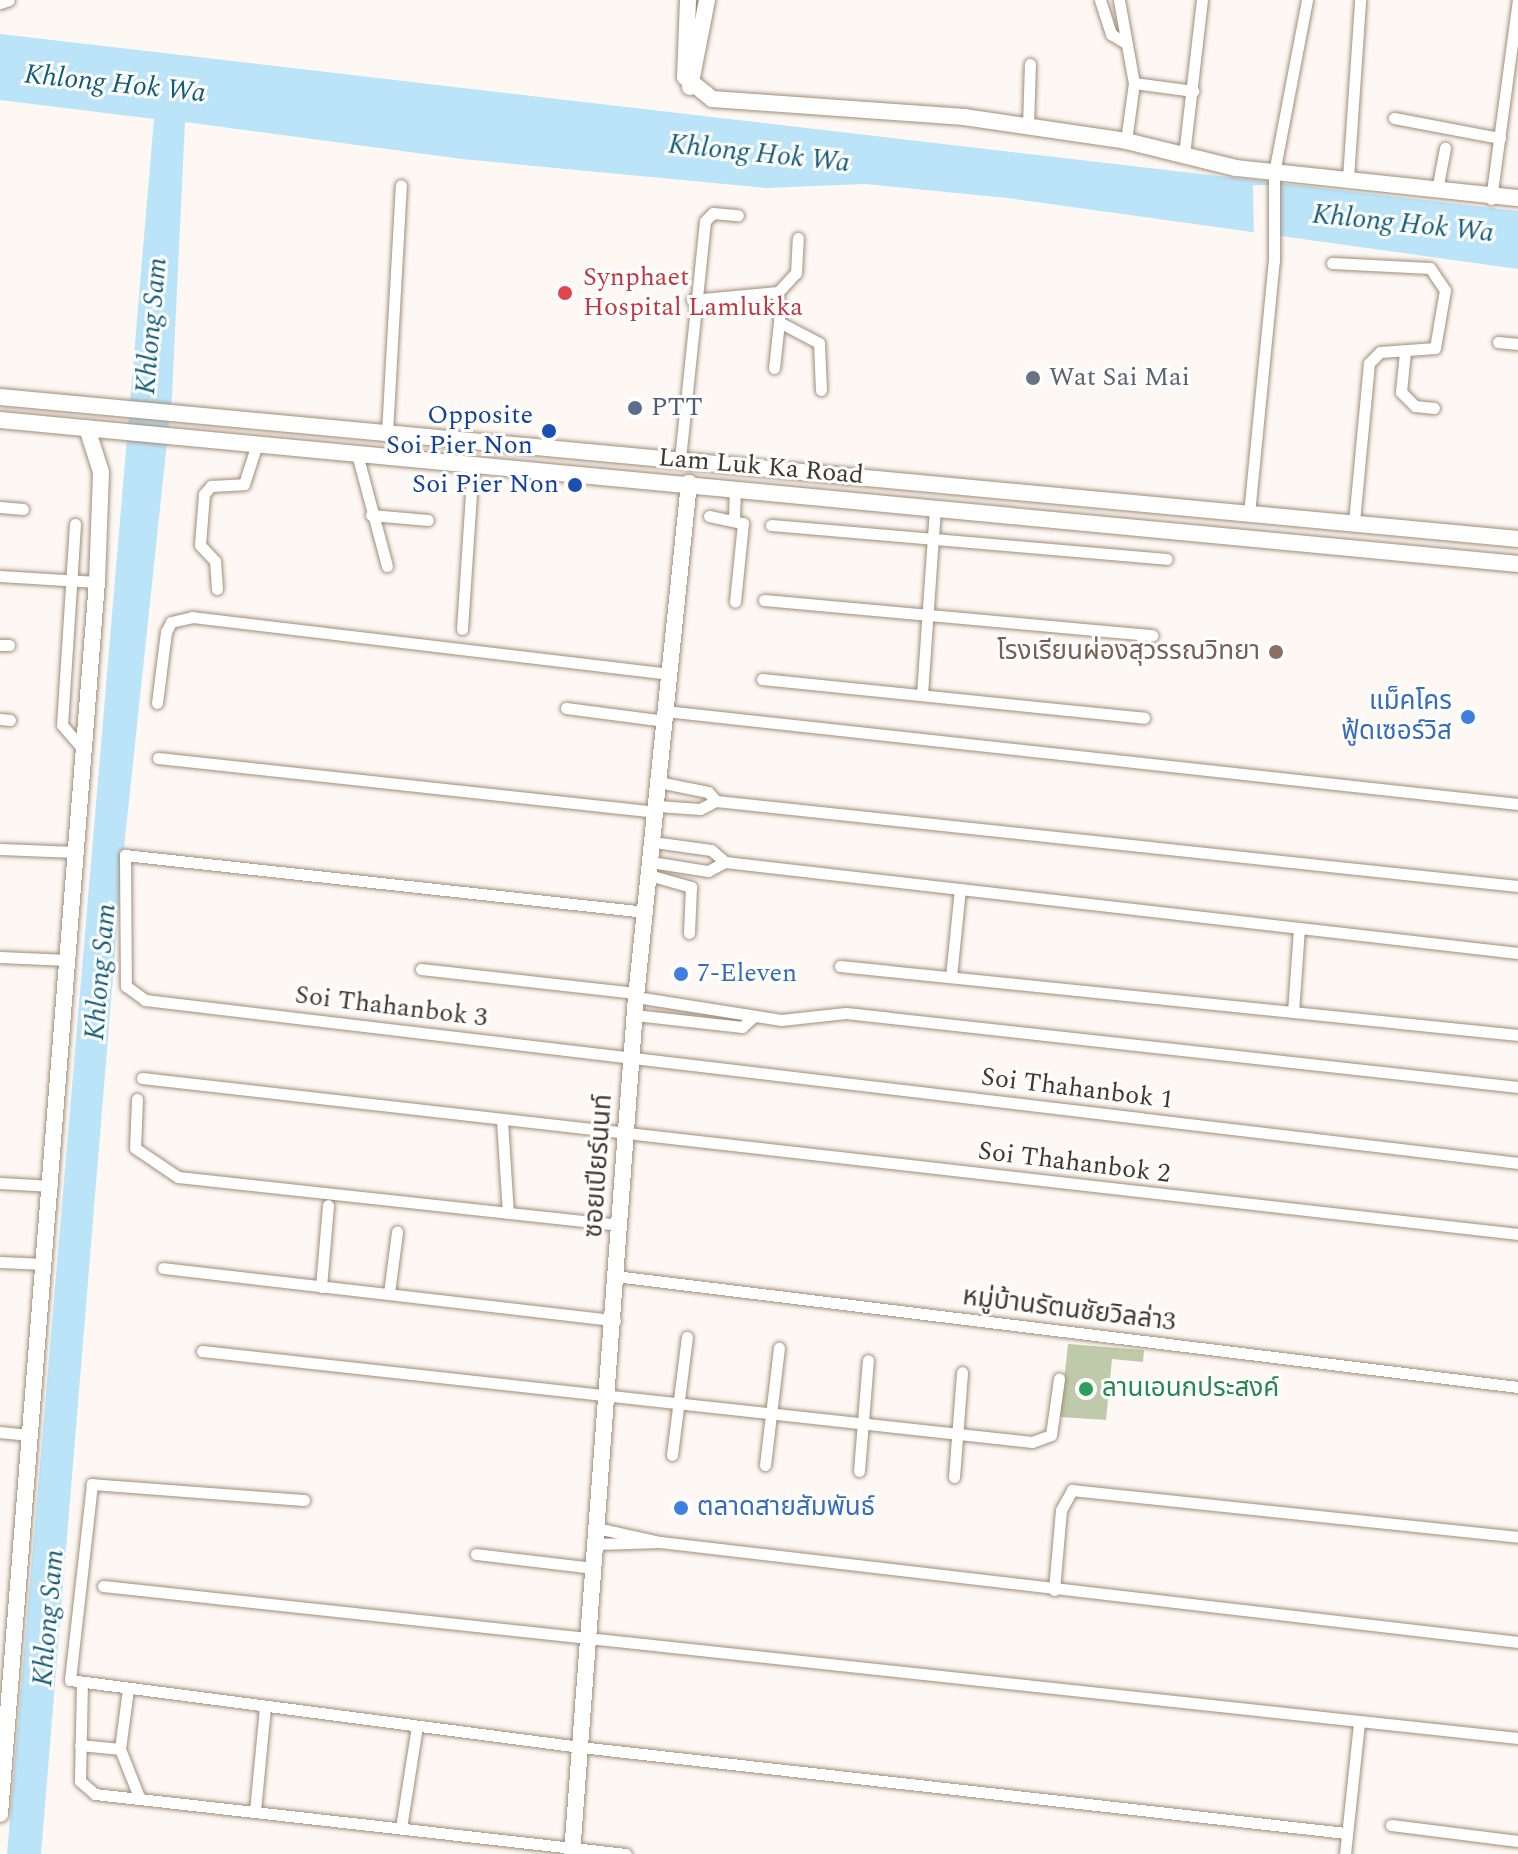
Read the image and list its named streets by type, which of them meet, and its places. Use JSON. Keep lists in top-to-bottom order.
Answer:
{
  "streets": {
    "street": [
      "Lam Luk Ka Road",
      "Soi Thahanbok 3",
      "Soi Thahanbok 1",
      "Soi Thahanbok 2",
      "ซอยเปียร์นนท์",
      "หมู่บ้านรัตนชัยวิลล่า3"
    ]
  },
  "crossings": [
    ["Lam Luk Ka Road", "ซอยเปียร์นนท์"],
    ["Soi Thahanbok 3", "Soi Thahanbok 1"],
    ["Soi Thahanbok 3", "ซอยเปียร์นนท์"],
    ["Soi Thahanbok 1", "ซอยเปียร์นนท์"],
    ["Soi Thahanbok 2", "ซอยเปียร์นนท์"],
    ["ซอยเปียร์นนท์", "หมู่บ้านรัตนชัยวิลล่า3"]
  ],
  "water": ["Khlong Hok Wa", "Khlong Sam"],
  "places": [
    "Synphaet Hospital Lamlukka",
    "Wat Sai Mai",
    "PTT",
    "Opposite Soi Pier Non",
    "Soi Pier Non",
    "โรงเรียนผ่องสุวรรณวิทยา",
    "แม็คโคร ฟู้ดเซอร์วิส",
    "7-Eleven",
    "ลานเอนกประสงค์",
    "ตลาดสายสัมพันธ์"
  ]
}
